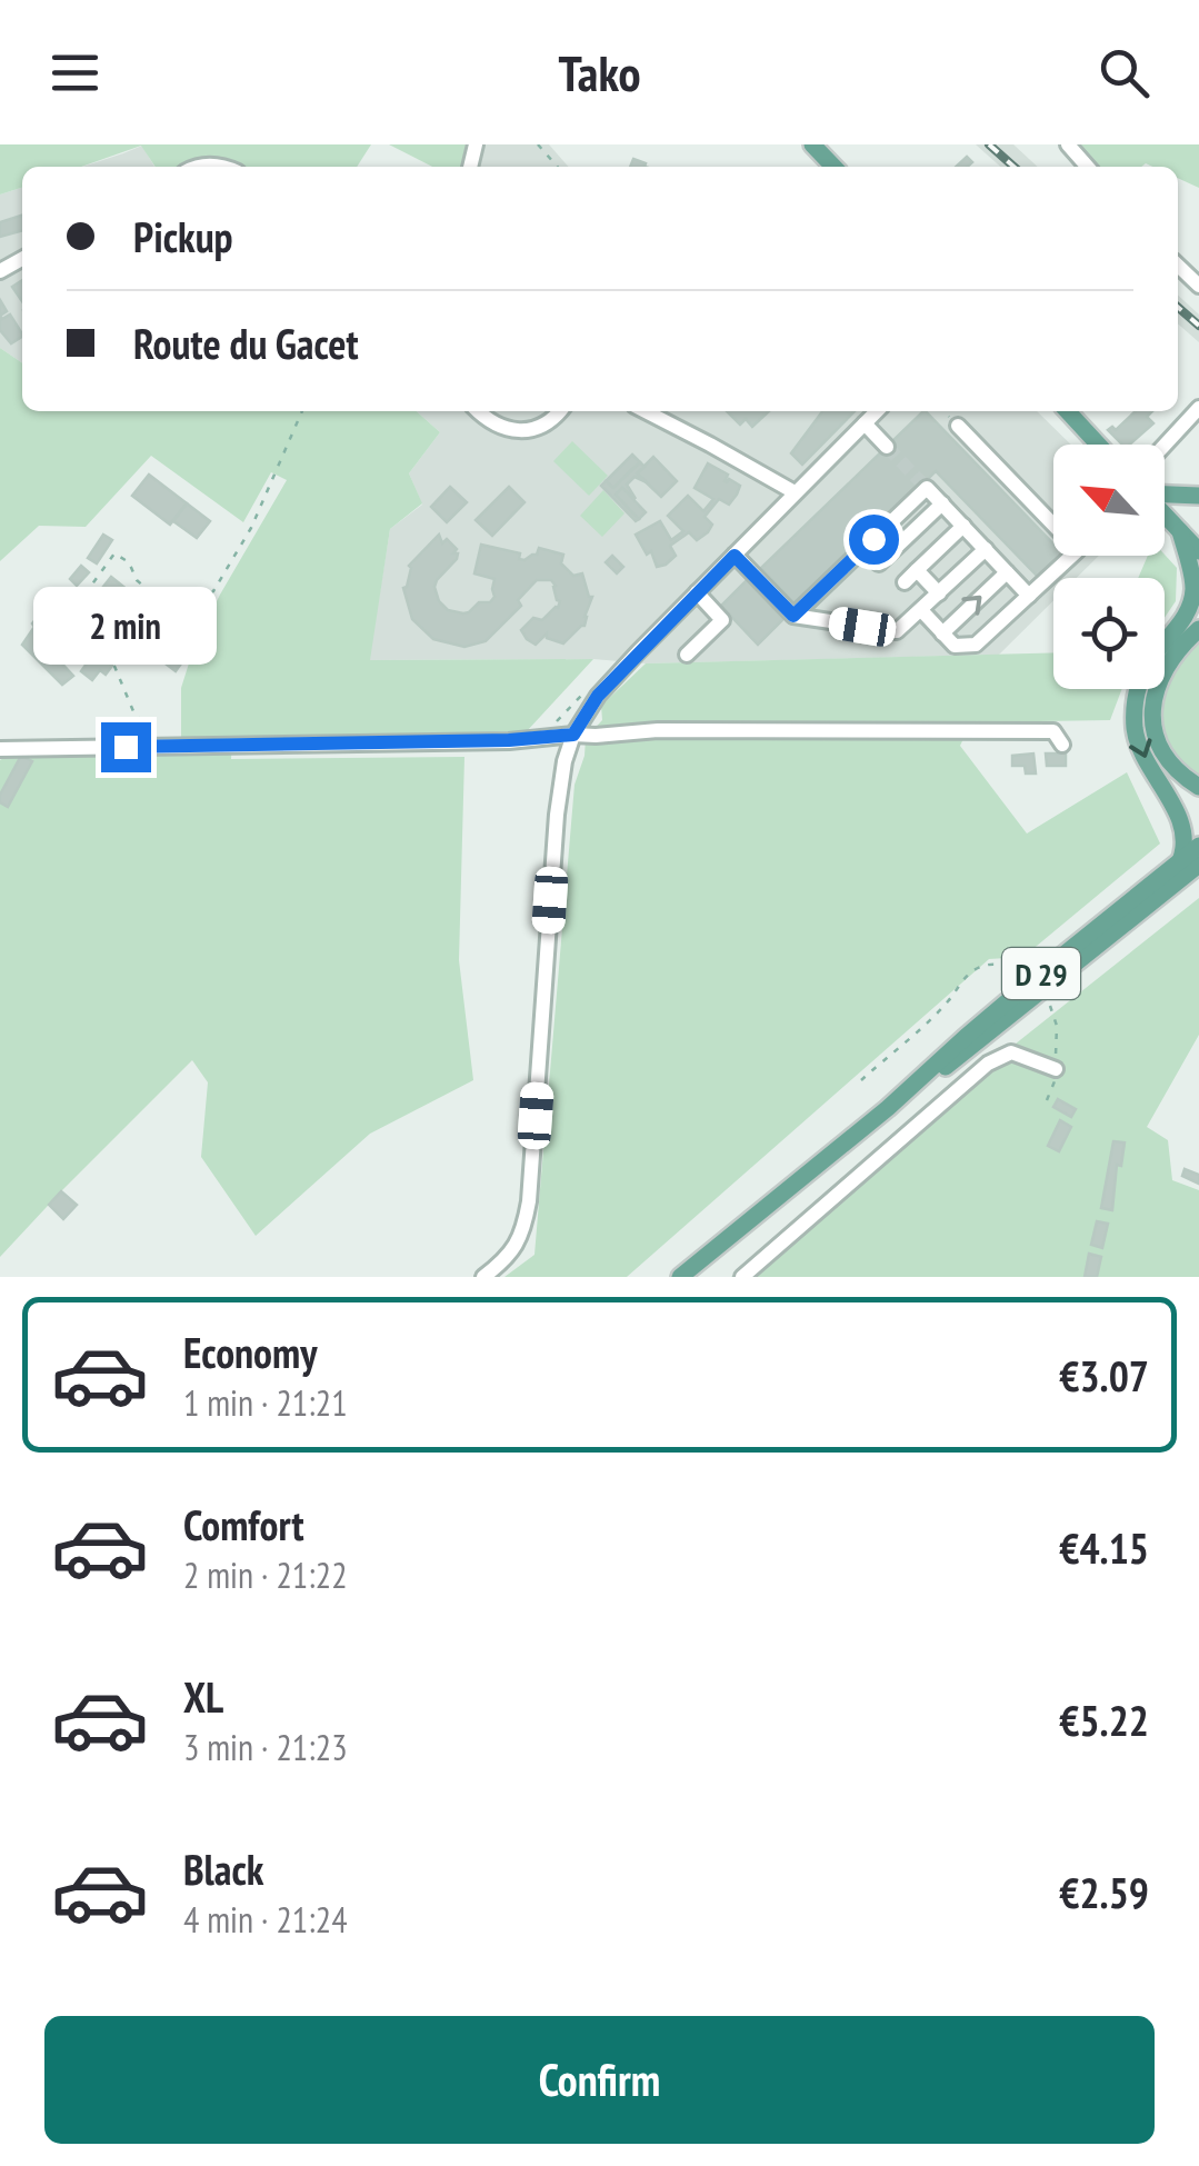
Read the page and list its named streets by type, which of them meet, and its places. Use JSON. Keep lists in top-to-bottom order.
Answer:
{
  "streets": {
    "main road": ["D 29"]
  },
  "north": "top left",
  "page": {
    "header": "Tako",
    "banner": ["Pickup", "Route du Gacet"],
    "bubble": "2 min",
    "list": [
      {
        "name": "Economy",
        "note": "1 min · 21:21",
        "value": "€3.07"
      },
      {
        "name": "Comfort",
        "note": "2 min · 21:22",
        "value": "€4.15"
      },
      {
        "name": "XL",
        "note": "3 min · 21:23",
        "value": "€5.22"
      },
      {
        "name": "Black",
        "note": "4 min · 21:24",
        "value": "€2.59"
      }
    ],
    "buttons": "Confirm"
  }
}
